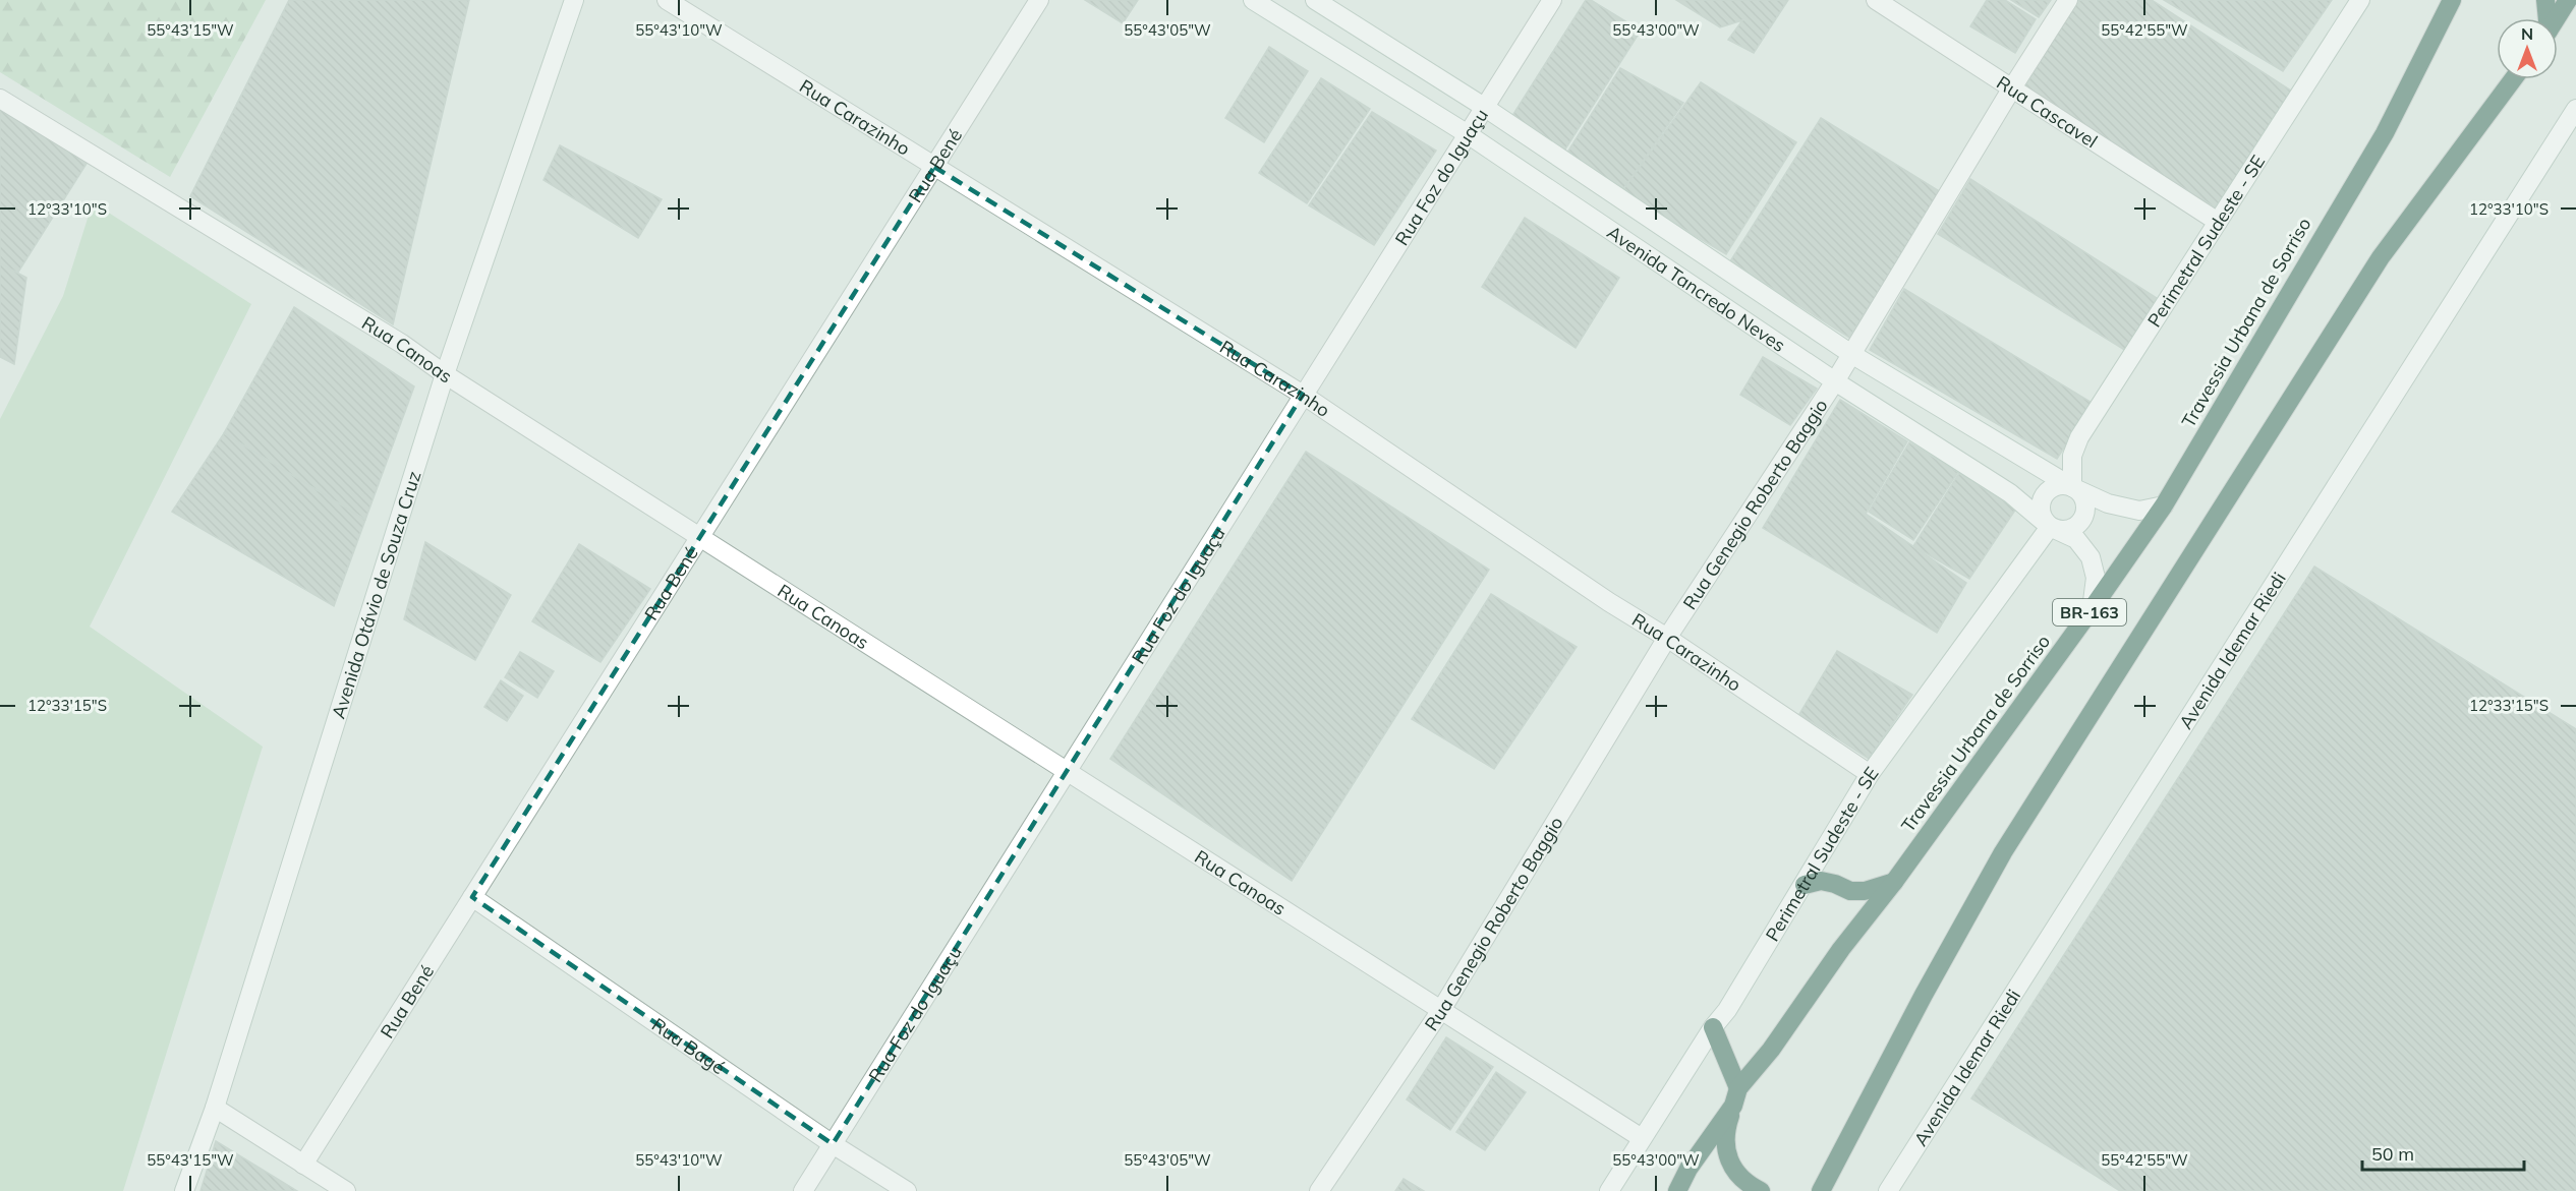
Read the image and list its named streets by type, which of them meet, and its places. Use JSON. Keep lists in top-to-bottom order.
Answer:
{
  "streets": {
    "highway": ["Travessia Urbana de Sorriso", "BR-163"],
    "street": [
      "Rua Cascavel",
      "Rua Carazinho",
      "Rua Bené",
      "Rua Foz do Iguaçu",
      "Perimetral Sudeste - SE",
      "Avenida Tancredo Neves",
      "Rua Canoas",
      "Rua Genegio Roberto Baggio",
      "Avenida Otávio de Souza Cruz",
      "Avenida Idemar Riedi",
      "Rua Bagé"
    ]
  },
  "crossings": [
    ["Rua Cascavel", "Perimetral Sudeste - SE"],
    ["Rua Cascavel", "Rua Genegio Roberto Baggio"],
    ["Rua Carazinho", "Rua Bené"],
    ["Rua Carazinho", "Rua Foz do Iguaçu"],
    ["Rua Carazinho", "Perimetral Sudeste - SE"],
    ["Rua Carazinho", "Rua Genegio Roberto Baggio"],
    ["Rua Bené", "Rua Canoas"],
    ["Rua Bené", "Rua Bagé"],
    ["Rua Foz do Iguaçu", "Avenida Tancredo Neves"],
    ["Rua Foz do Iguaçu", "Rua Canoas"],
    ["Rua Foz do Iguaçu", "Rua Bagé"],
    ["Perimetral Sudeste - SE", "Avenida Tancredo Neves"],
    ["Perimetral Sudeste - SE", "Rua Canoas"],
    ["Avenida Tancredo Neves", "Travessia Urbana de Sorriso"],
    ["Avenida Tancredo Neves", "Rua Genegio Roberto Baggio"],
    ["Rua Canoas", "Rua Genegio Roberto Baggio"],
    ["Rua Canoas", "Avenida Otávio de Souza Cruz"]
  ],
  "scale_bar": "50 m",
  "north": "top",
  "coordinates": [
    "55°43'15\"W",
    "55°43'10\"W",
    "55°43'05\"W",
    "55°43'00\"W",
    "55°42'55\"W",
    "12°33'10\"S",
    "12°33'15\"S"
  ]
}
